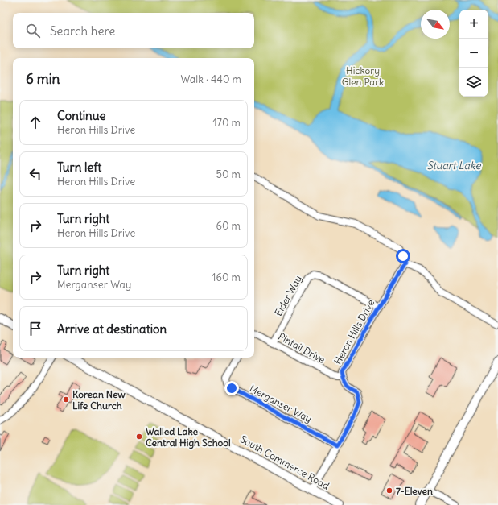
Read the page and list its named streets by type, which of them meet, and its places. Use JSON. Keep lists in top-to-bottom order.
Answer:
{
  "streets": {
    "street": [
      "Eider Way",
      "Heron Hills Drive",
      "Pintail Drive",
      "Merganser Way",
      "South Commerce Road"
    ]
  },
  "crossings": [
    ["Eider Way", "Heron Hills Drive"],
    ["Eider Way", "Pintail Drive"],
    ["Heron Hills Drive", "Pintail Drive"],
    ["Heron Hills Drive", "Merganser Way"],
    ["Heron Hills Drive", "South Commerce Road"]
  ],
  "water": ["Stuart Lake"],
  "parks": ["Hickory Glen Park"],
  "places": ["Korean New Life Church", "Walled Lake Central High School", "7-Eleven"],
  "north": "bottom right",
  "page": {
    "map_buttons": ["+", "−"],
    "search": "Search here",
    "heading": ["6 min", "Walk · 440 m"],
    "list": [
      ["Continue", "Heron Hills Drive", "170 m"],
      ["Turn left", "Heron Hills Drive", "50 m"],
      ["Turn right", "Heron Hills Drive", "60 m"],
      ["Turn right", "Merganser Way", "160 m"],
      "Arrive at destination"
    ]
  }
}
